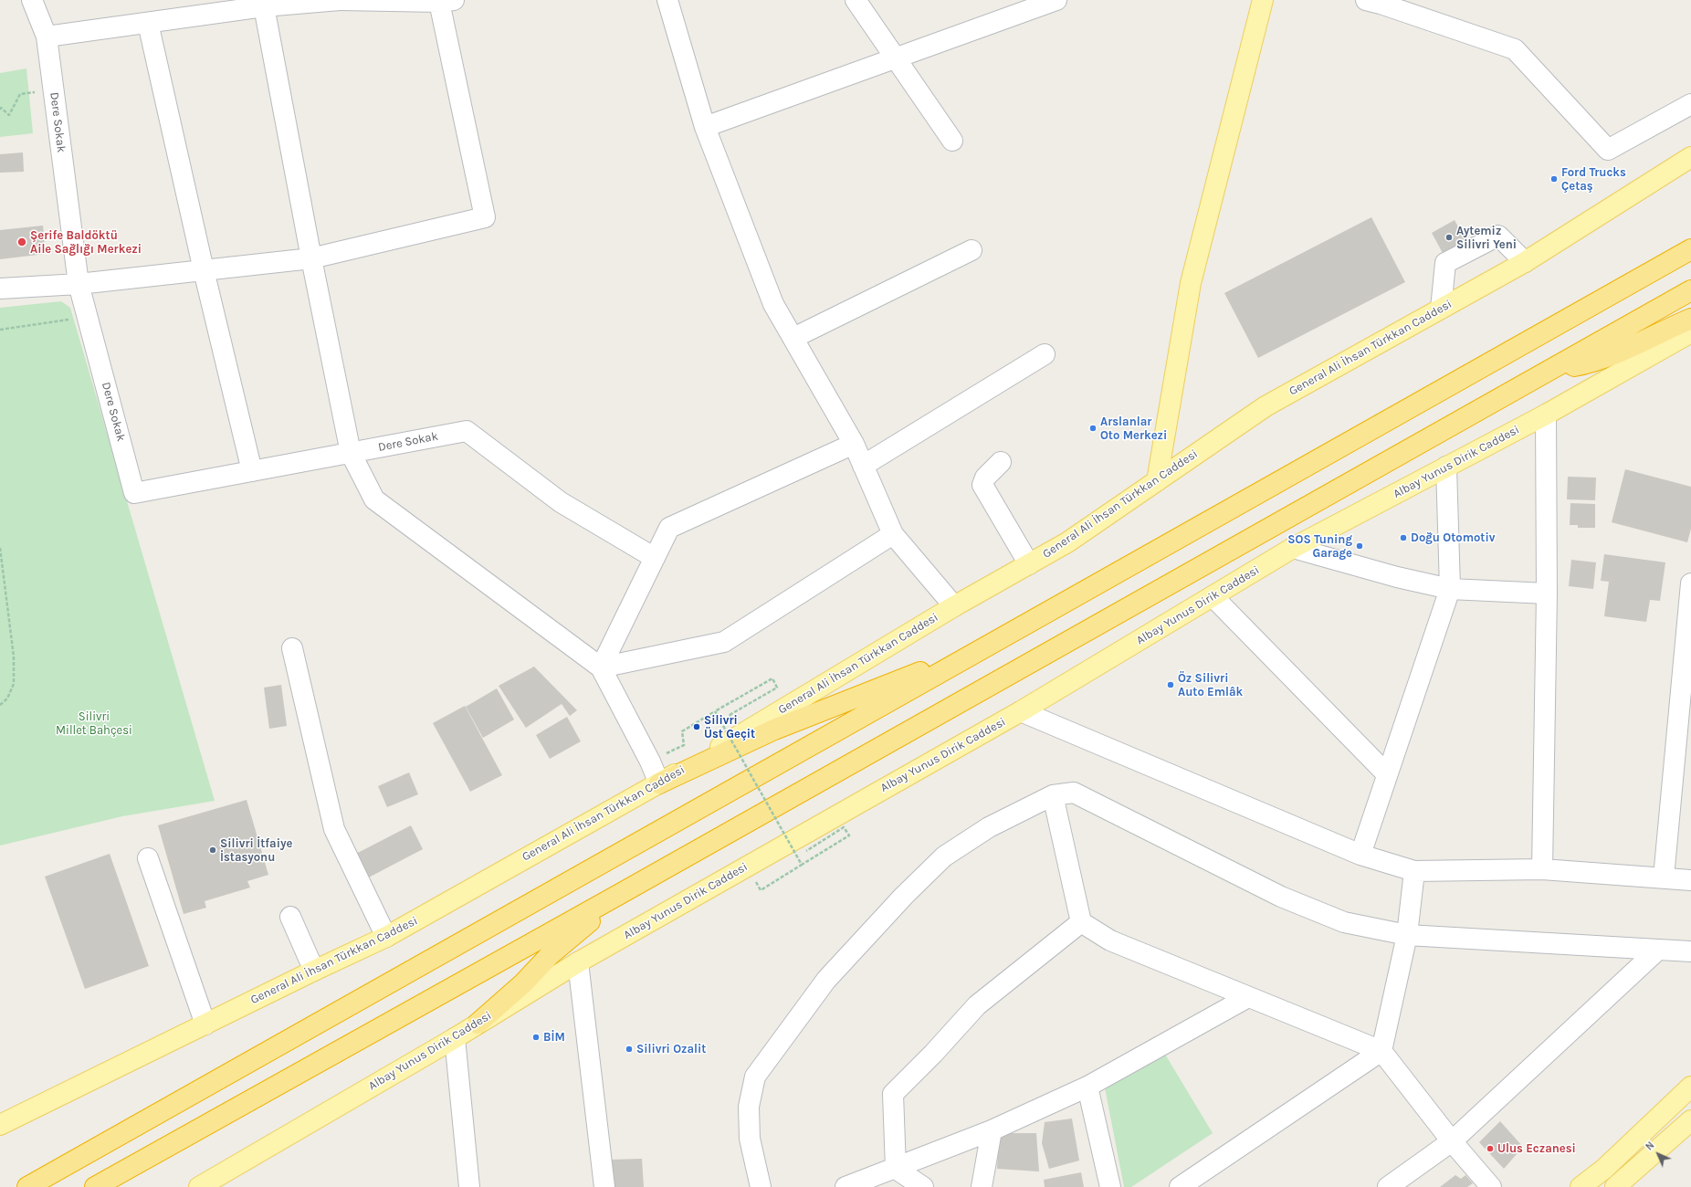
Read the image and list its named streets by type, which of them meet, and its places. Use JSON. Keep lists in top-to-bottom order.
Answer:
{
  "streets": {
    "main road": ["General Ali İhsan Türkkan Caddesi", "Albay Yunus Dirik Caddesi"],
    "street": ["Dere Sokak"]
  },
  "parks": ["Silivri Millet Bahçesi"],
  "places": [
    "Ford Trucks Çetaş",
    "Aytemiz Silivri Yeni",
    "Şerife Baldöktü Aile Sağlığı Merkezi",
    "Arslanlar Oto Merkezi",
    "Doğu Otomotiv",
    "SOS Tuning Garage",
    "Öz Silivri Auto Emlâk",
    "Silivri Üst Geçit",
    "Silivri İtfaiye İstasyonu",
    "BİM",
    "Silivri Ozalit",
    "Ulus Eczanesi"
  ],
  "north": "top left"
}
